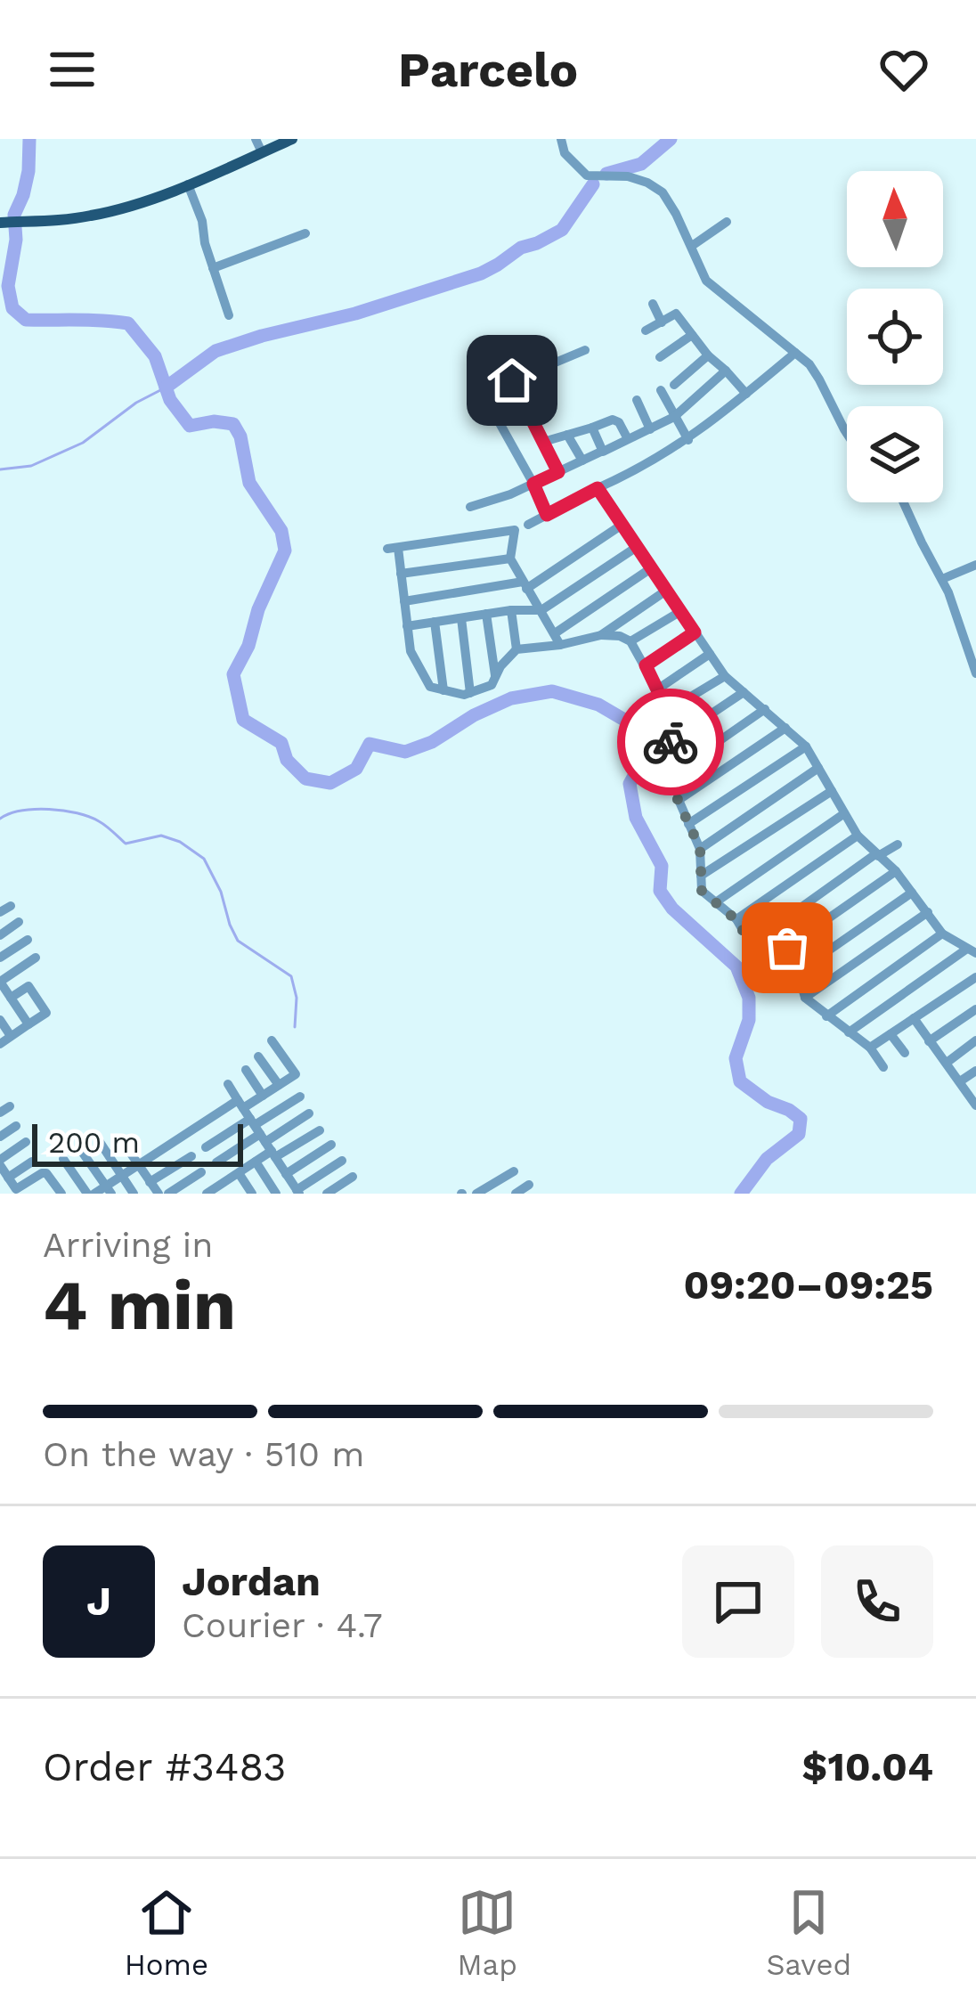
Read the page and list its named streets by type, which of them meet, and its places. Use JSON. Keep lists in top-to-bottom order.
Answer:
{
  "scale_bar": "200 m",
  "north": "top",
  "page": {
    "header": "Parcelo",
    "scale": "200 m",
    "heading": ["4 min", "Arriving in", "09:20–09:25"],
    "panel": [
      "Jordan",
      "Courier · 4.7",
      "Order #3483",
      "$10.04"
    ],
    "bar": "On the way · 510 m",
    "round": "J",
    "tabs": ["Home", "Map", "Saved"]
  }
}
